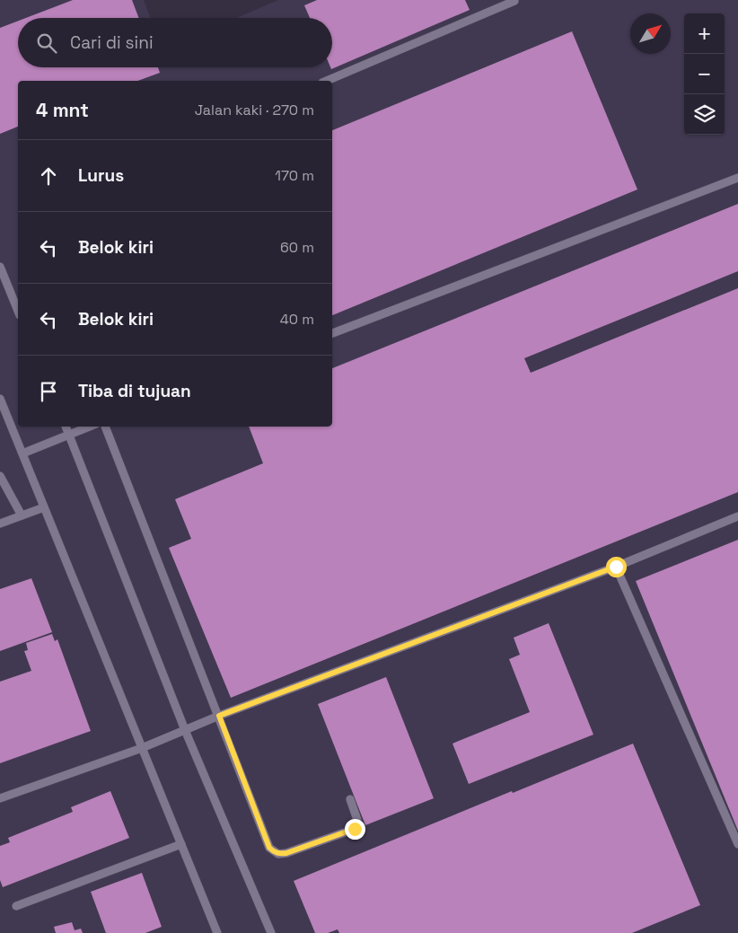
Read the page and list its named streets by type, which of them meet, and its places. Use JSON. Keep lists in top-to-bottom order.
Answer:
{
  "north": "top right",
  "page": {
    "map_buttons": ["+", "−"],
    "search": "Cari di sini",
    "heading": ["4 mnt", "Jalan kaki · 270 m"],
    "list": [
      ["Lurus", "170 m"],
      ["Belok kiri", "60 m"],
      ["Belok kiri", "40 m"],
      "Tiba di tujuan"
    ]
  }
}
